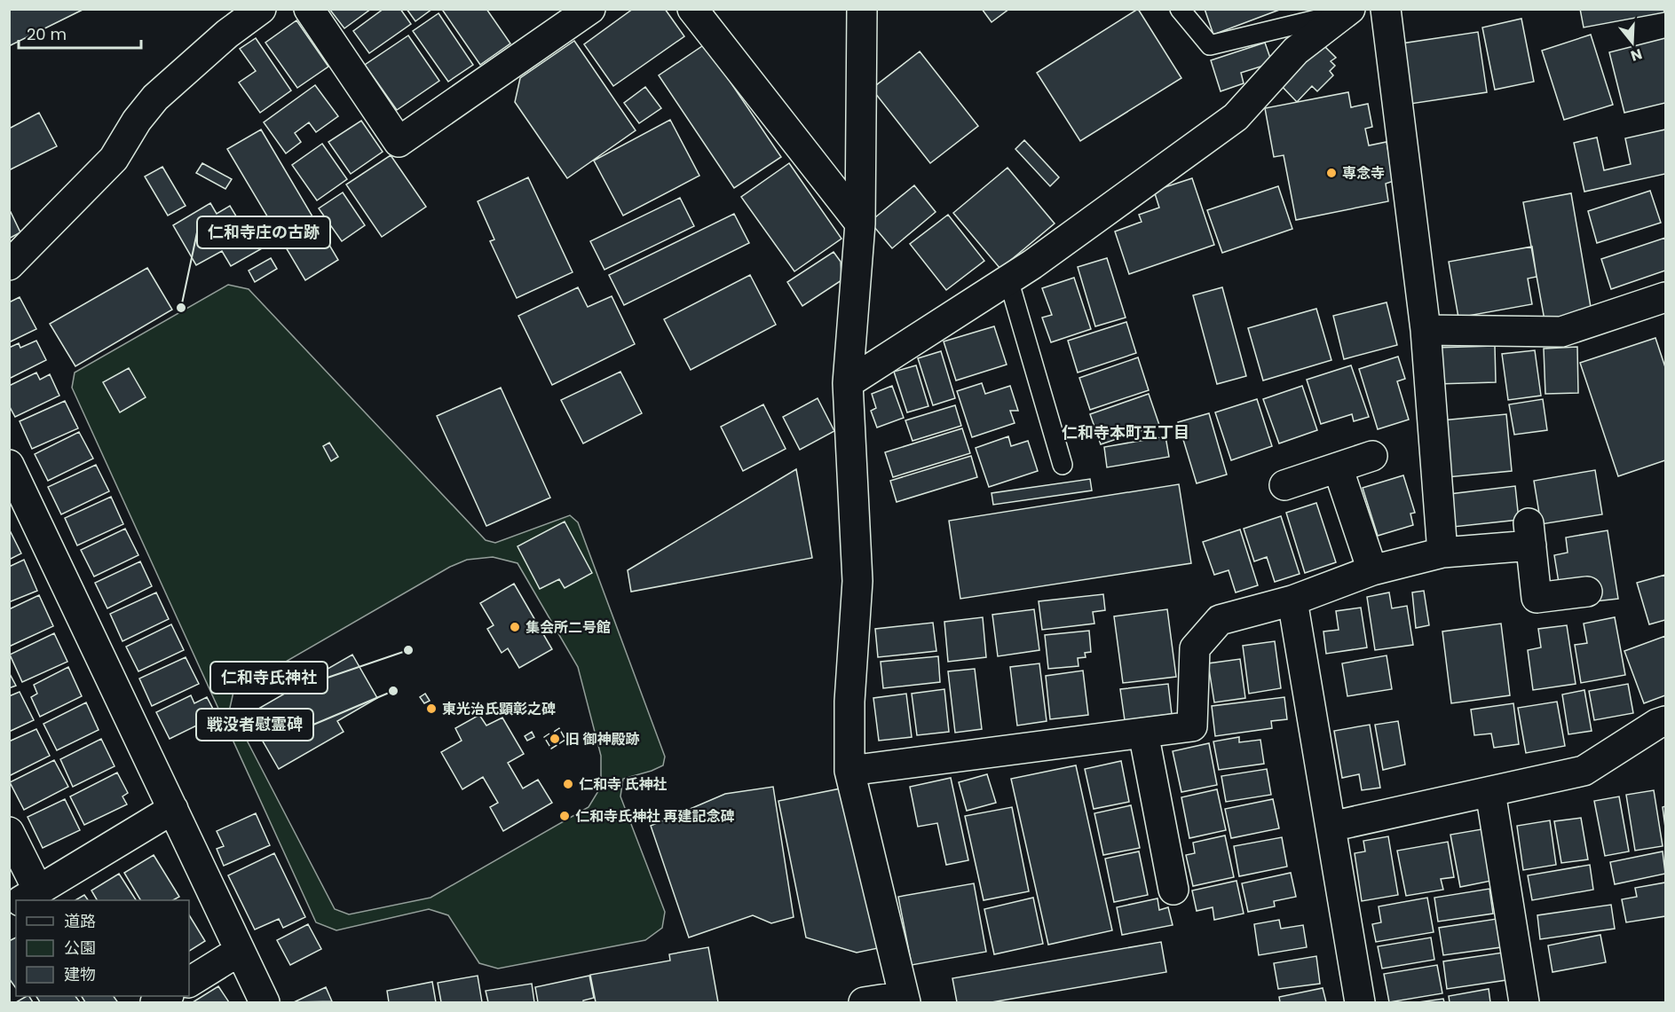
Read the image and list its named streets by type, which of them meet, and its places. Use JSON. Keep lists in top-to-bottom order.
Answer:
{
  "districts": ["仁和寺本町五丁目"],
  "places": [
    "専念寺",
    "仁和寺庄の古跡",
    "集会所二号館",
    "仁和寺氏神社",
    "戦没者慰霊碑",
    "東光治氏顕彰之碑",
    "旧 御神殿跡",
    "仁和寺 氏神社",
    "仁和寺氏神社 再建記念碑"
  ],
  "legend": ["道路", "公園", "建物"],
  "scale_bar": "20 m",
  "north": "bottom"
}
